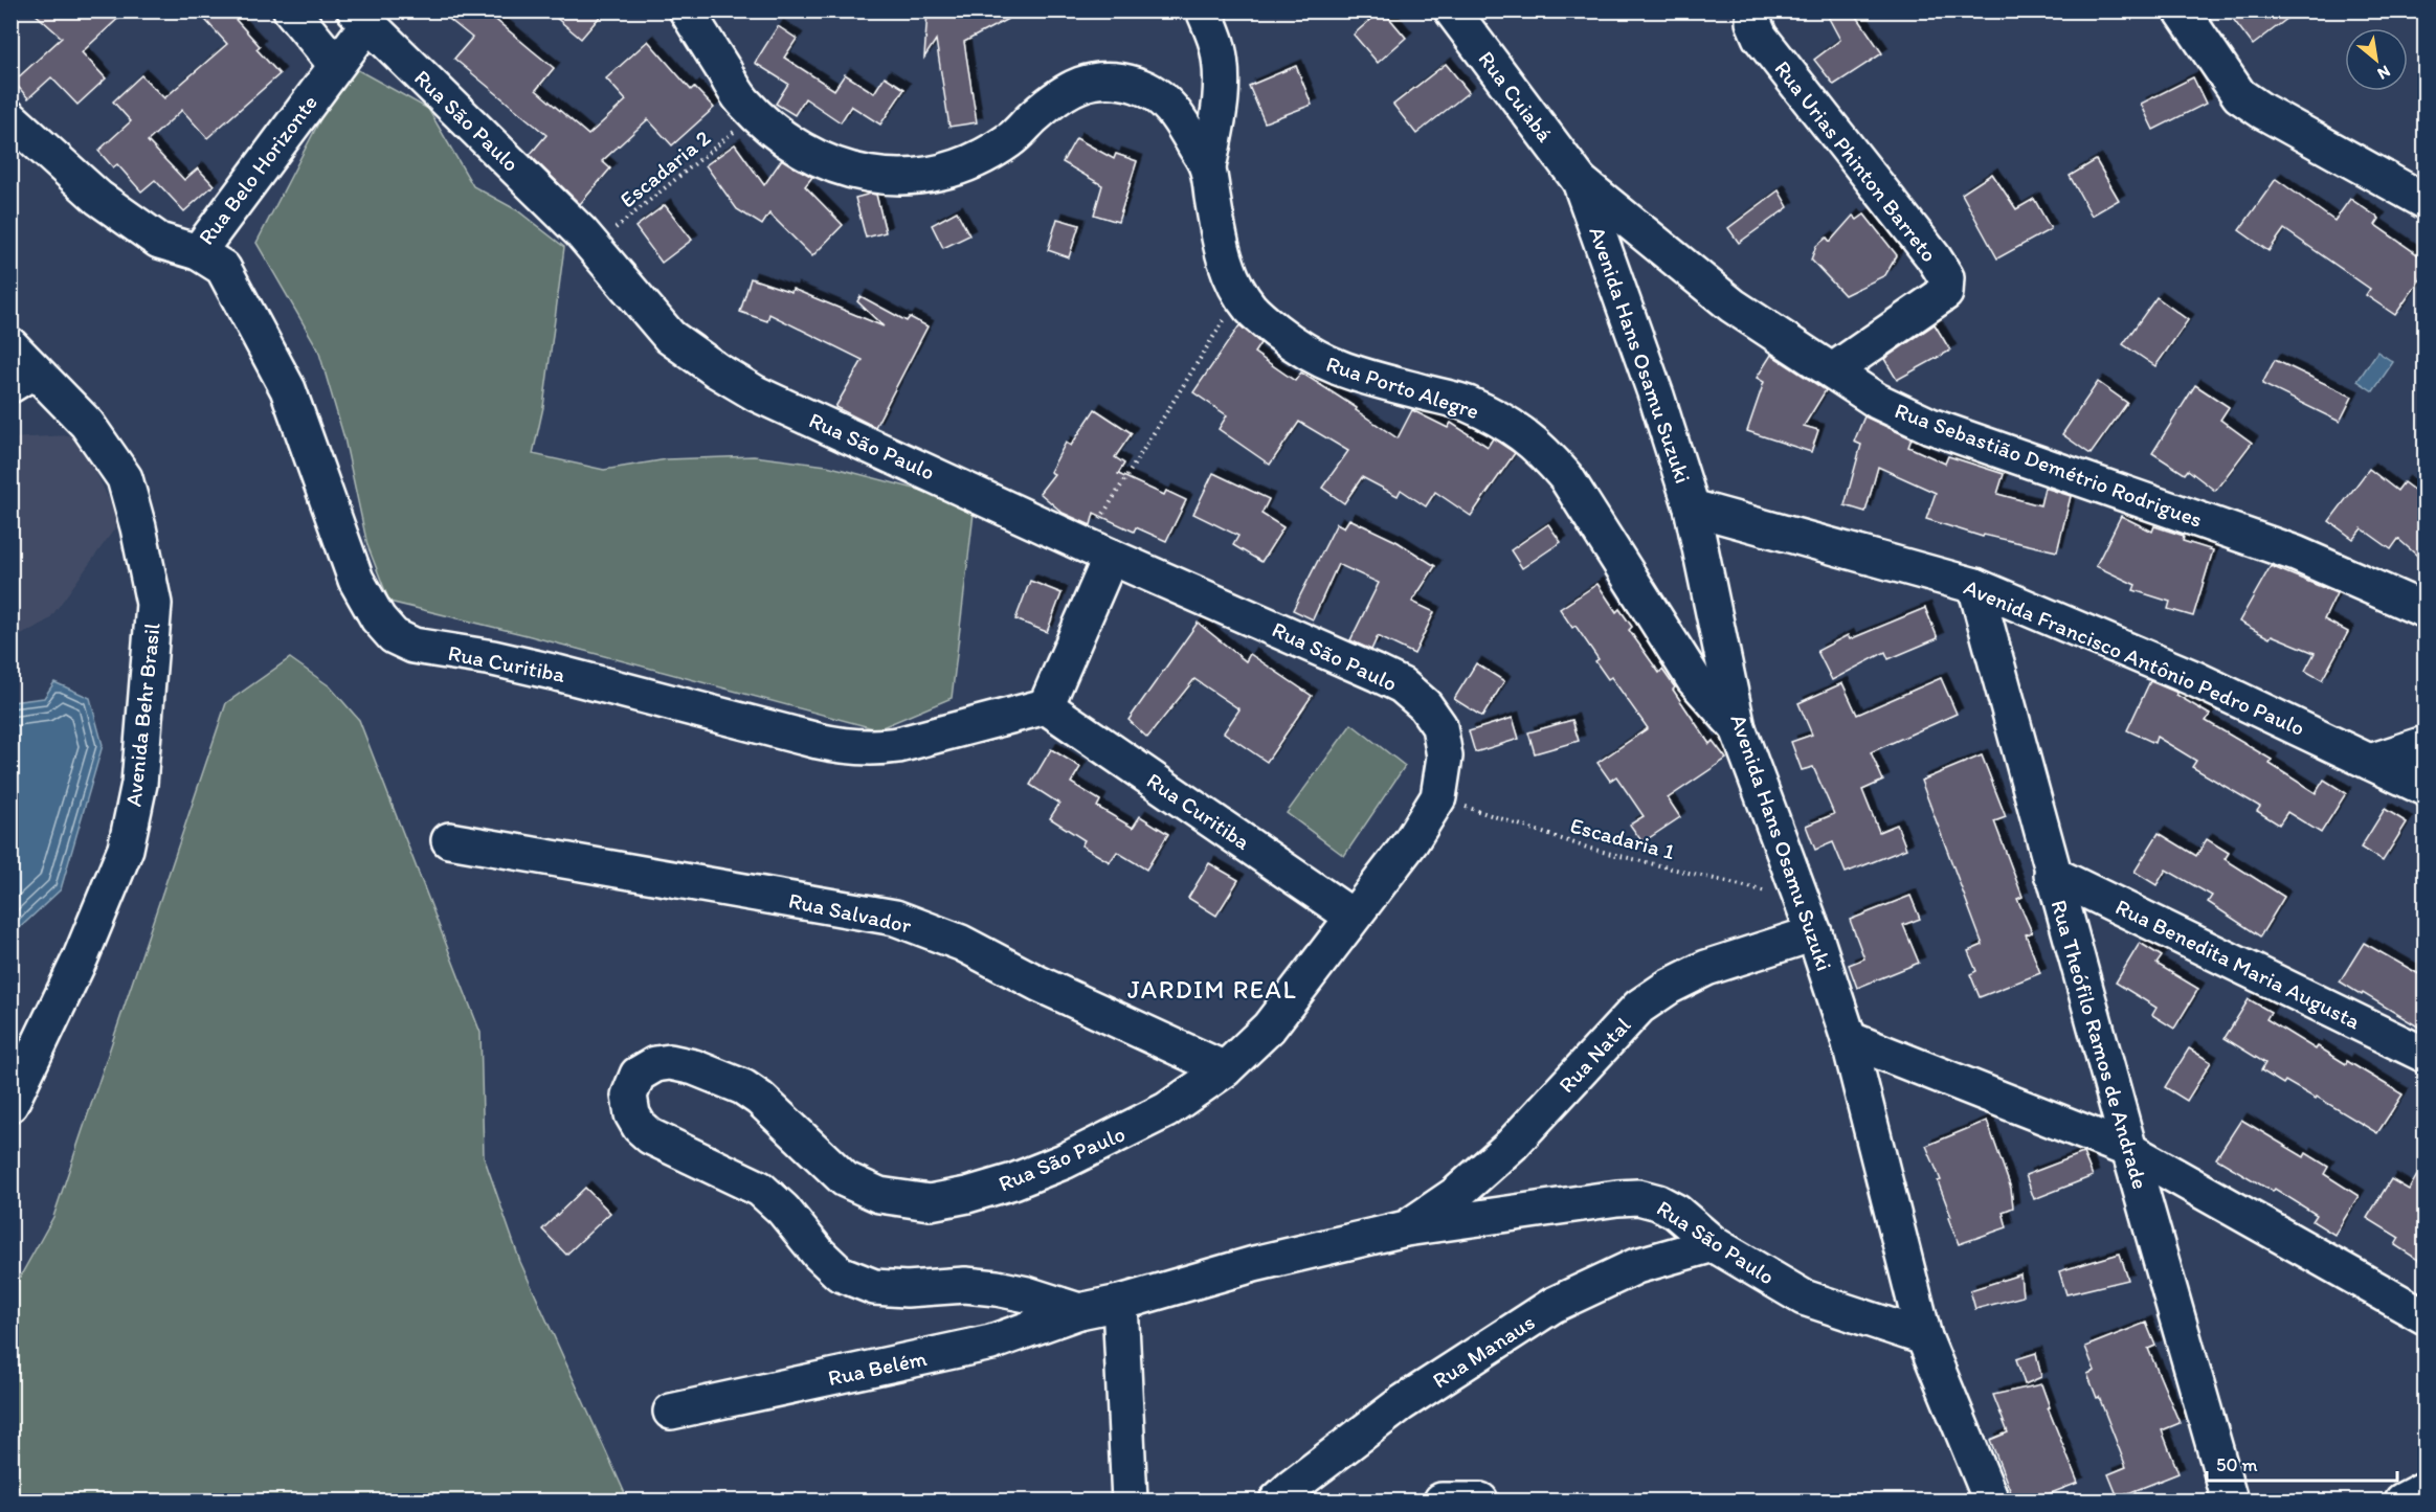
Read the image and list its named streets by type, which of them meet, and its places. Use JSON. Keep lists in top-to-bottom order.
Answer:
{
  "streets": {
    "street": [
      "Rua Cuiabá",
      "Rua São Paulo",
      "Rua Urias Phinton Barreto",
      "Rua Belo Horizonte",
      "Avenida Hans Osamu Suzuki",
      "Rua Porto Alegre",
      "Rua Sebastião Demétrio Rodrigues",
      "Avenida Francisco Antônio Pedro Paulo",
      "Rua Curitiba",
      "Avenida Behr Brasil",
      "Rua Salvador",
      "Rua Benedita Maria Augusta",
      "Rua Theófilo Ramos de Andrade",
      "Rua Natal",
      "Rua Manaus",
      "Rua Belém"
    ],
    "path": ["Escadaria 2", "Escadaria 1"]
  },
  "crossings": [
    ["Rua Cuiabá", "Avenida Hans Osamu Suzuki"],
    ["Rua Cuiabá", "Rua Sebastião Demétrio Rodrigues"],
    ["Rua São Paulo", "Escadaria 2"],
    ["Rua São Paulo", "Rua Belo Horizonte"],
    ["Rua São Paulo", "Avenida Hans Osamu Suzuki"],
    ["Rua São Paulo", "Rua Curitiba"],
    ["Rua São Paulo", "Escadaria 1"],
    ["Rua São Paulo", "Rua Salvador"],
    ["Rua São Paulo", "Rua Natal"],
    ["Rua São Paulo", "Rua Manaus"],
    ["Rua São Paulo", "Rua Belém"],
    ["Rua Urias Phinton Barreto", "Rua Sebastião Demétrio Rodrigues"],
    ["Escadaria 2", "Rua Porto Alegre"],
    ["Rua Belo Horizonte", "Rua Curitiba"],
    ["Avenida Hans Osamu Suzuki", "Rua Porto Alegre"],
    ["Avenida Hans Osamu Suzuki", "Rua Sebastião Demétrio Rodrigues"],
    ["Avenida Hans Osamu Suzuki", "Avenida Francisco Antônio Pedro Paulo"],
    ["Avenida Hans Osamu Suzuki", "Escadaria 1"],
    ["Avenida Hans Osamu Suzuki", "Rua Natal"],
    ["Avenida Francisco Antônio Pedro Paulo", "Rua Theófilo Ramos de Andrade"],
    ["Rua Benedita Maria Augusta", "Rua Theófilo Ramos de Andrade"]
  ],
  "districts": ["JARDIM REAL"],
  "scale_bar": "50 m",
  "north": "bottom right"
}
